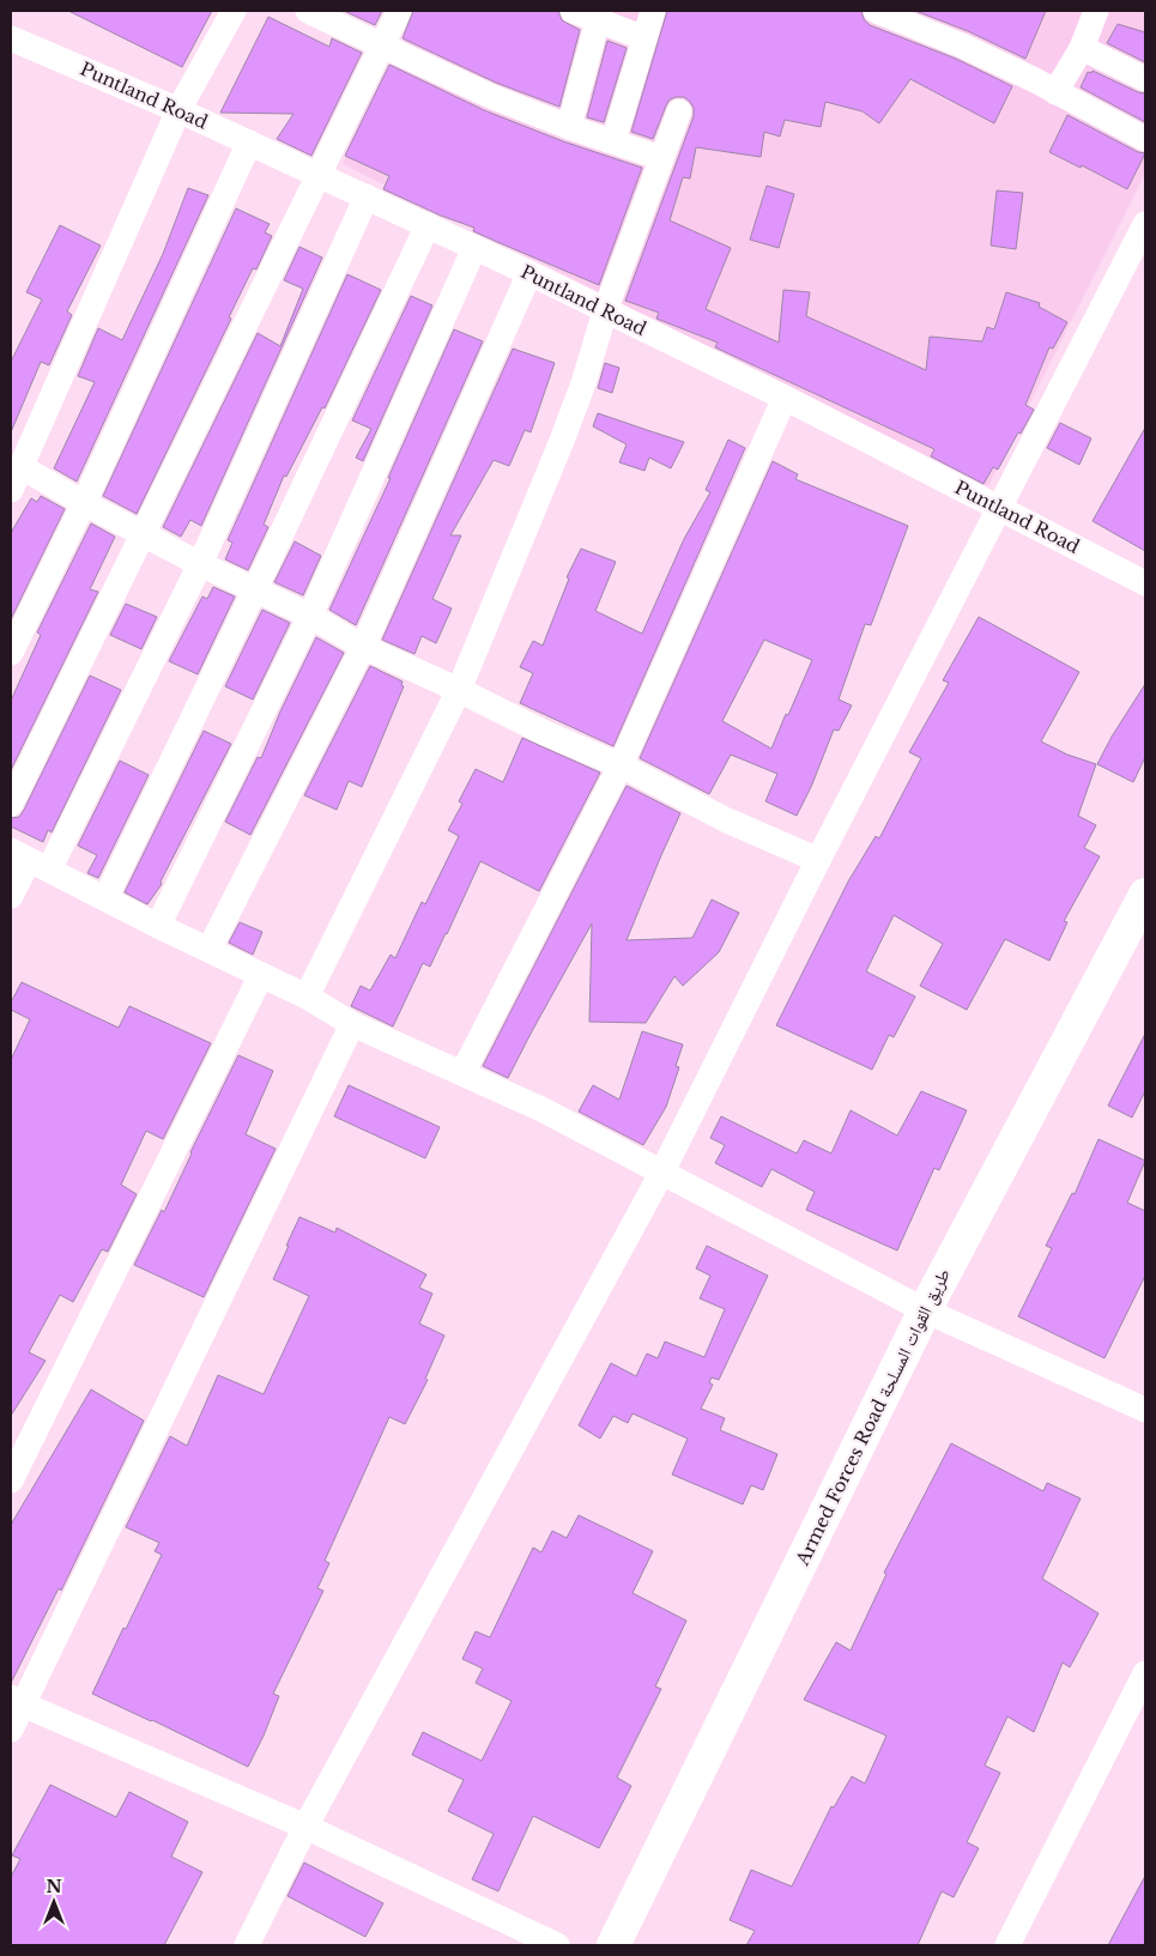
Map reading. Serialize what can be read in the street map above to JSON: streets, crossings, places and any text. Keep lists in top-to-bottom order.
{
  "streets": {
    "street": ["Puntland Road", "Armed Forces Road طريق القوات المسلحة"]
  },
  "north": "top"
}
